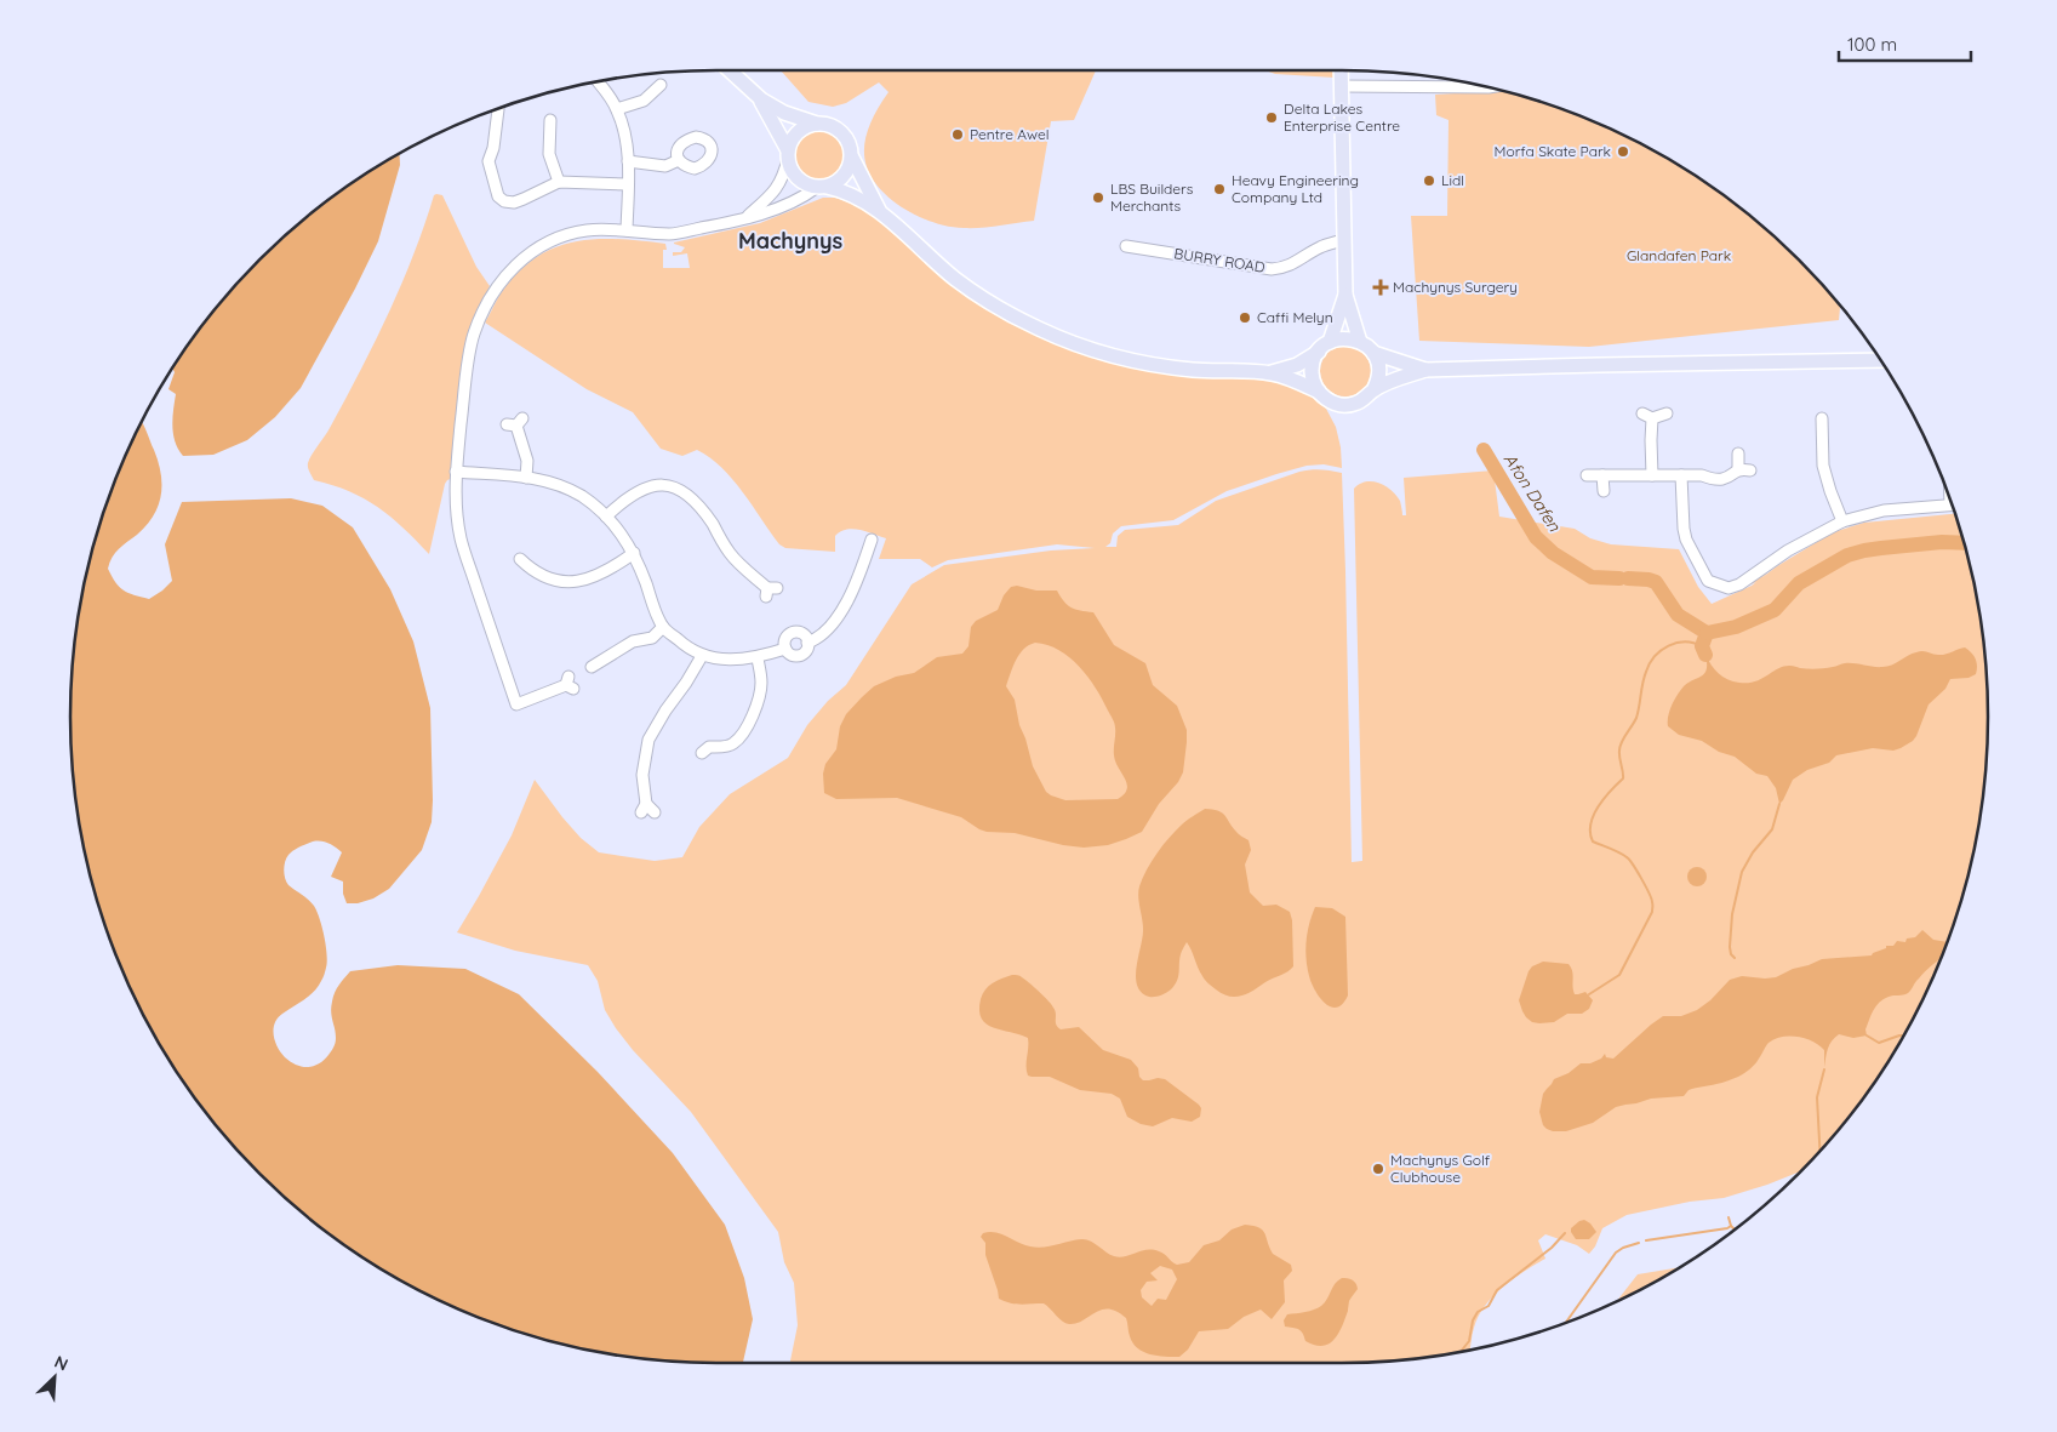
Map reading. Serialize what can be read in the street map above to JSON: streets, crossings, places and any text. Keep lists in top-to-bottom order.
{
  "streets": {
    "street": ["BURRY ROAD"]
  },
  "districts": ["Machynys"],
  "water": ["Afon Dafen"],
  "parks": ["Glandafen Park"],
  "places": {
    "other": [
      "Delta Lakes Enterprise Centre",
      "Pentre Awel",
      "Morfa Skate Park",
      "Lidl",
      "Heavy Engineering Company Ltd",
      "LBS Builders Merchants",
      "Caffi Melyn",
      "Machynys Golf Clubhouse"
    ],
    "health": ["Machynys Surgery"]
  },
  "scale_bar": "100 m",
  "north": "top right"
}
